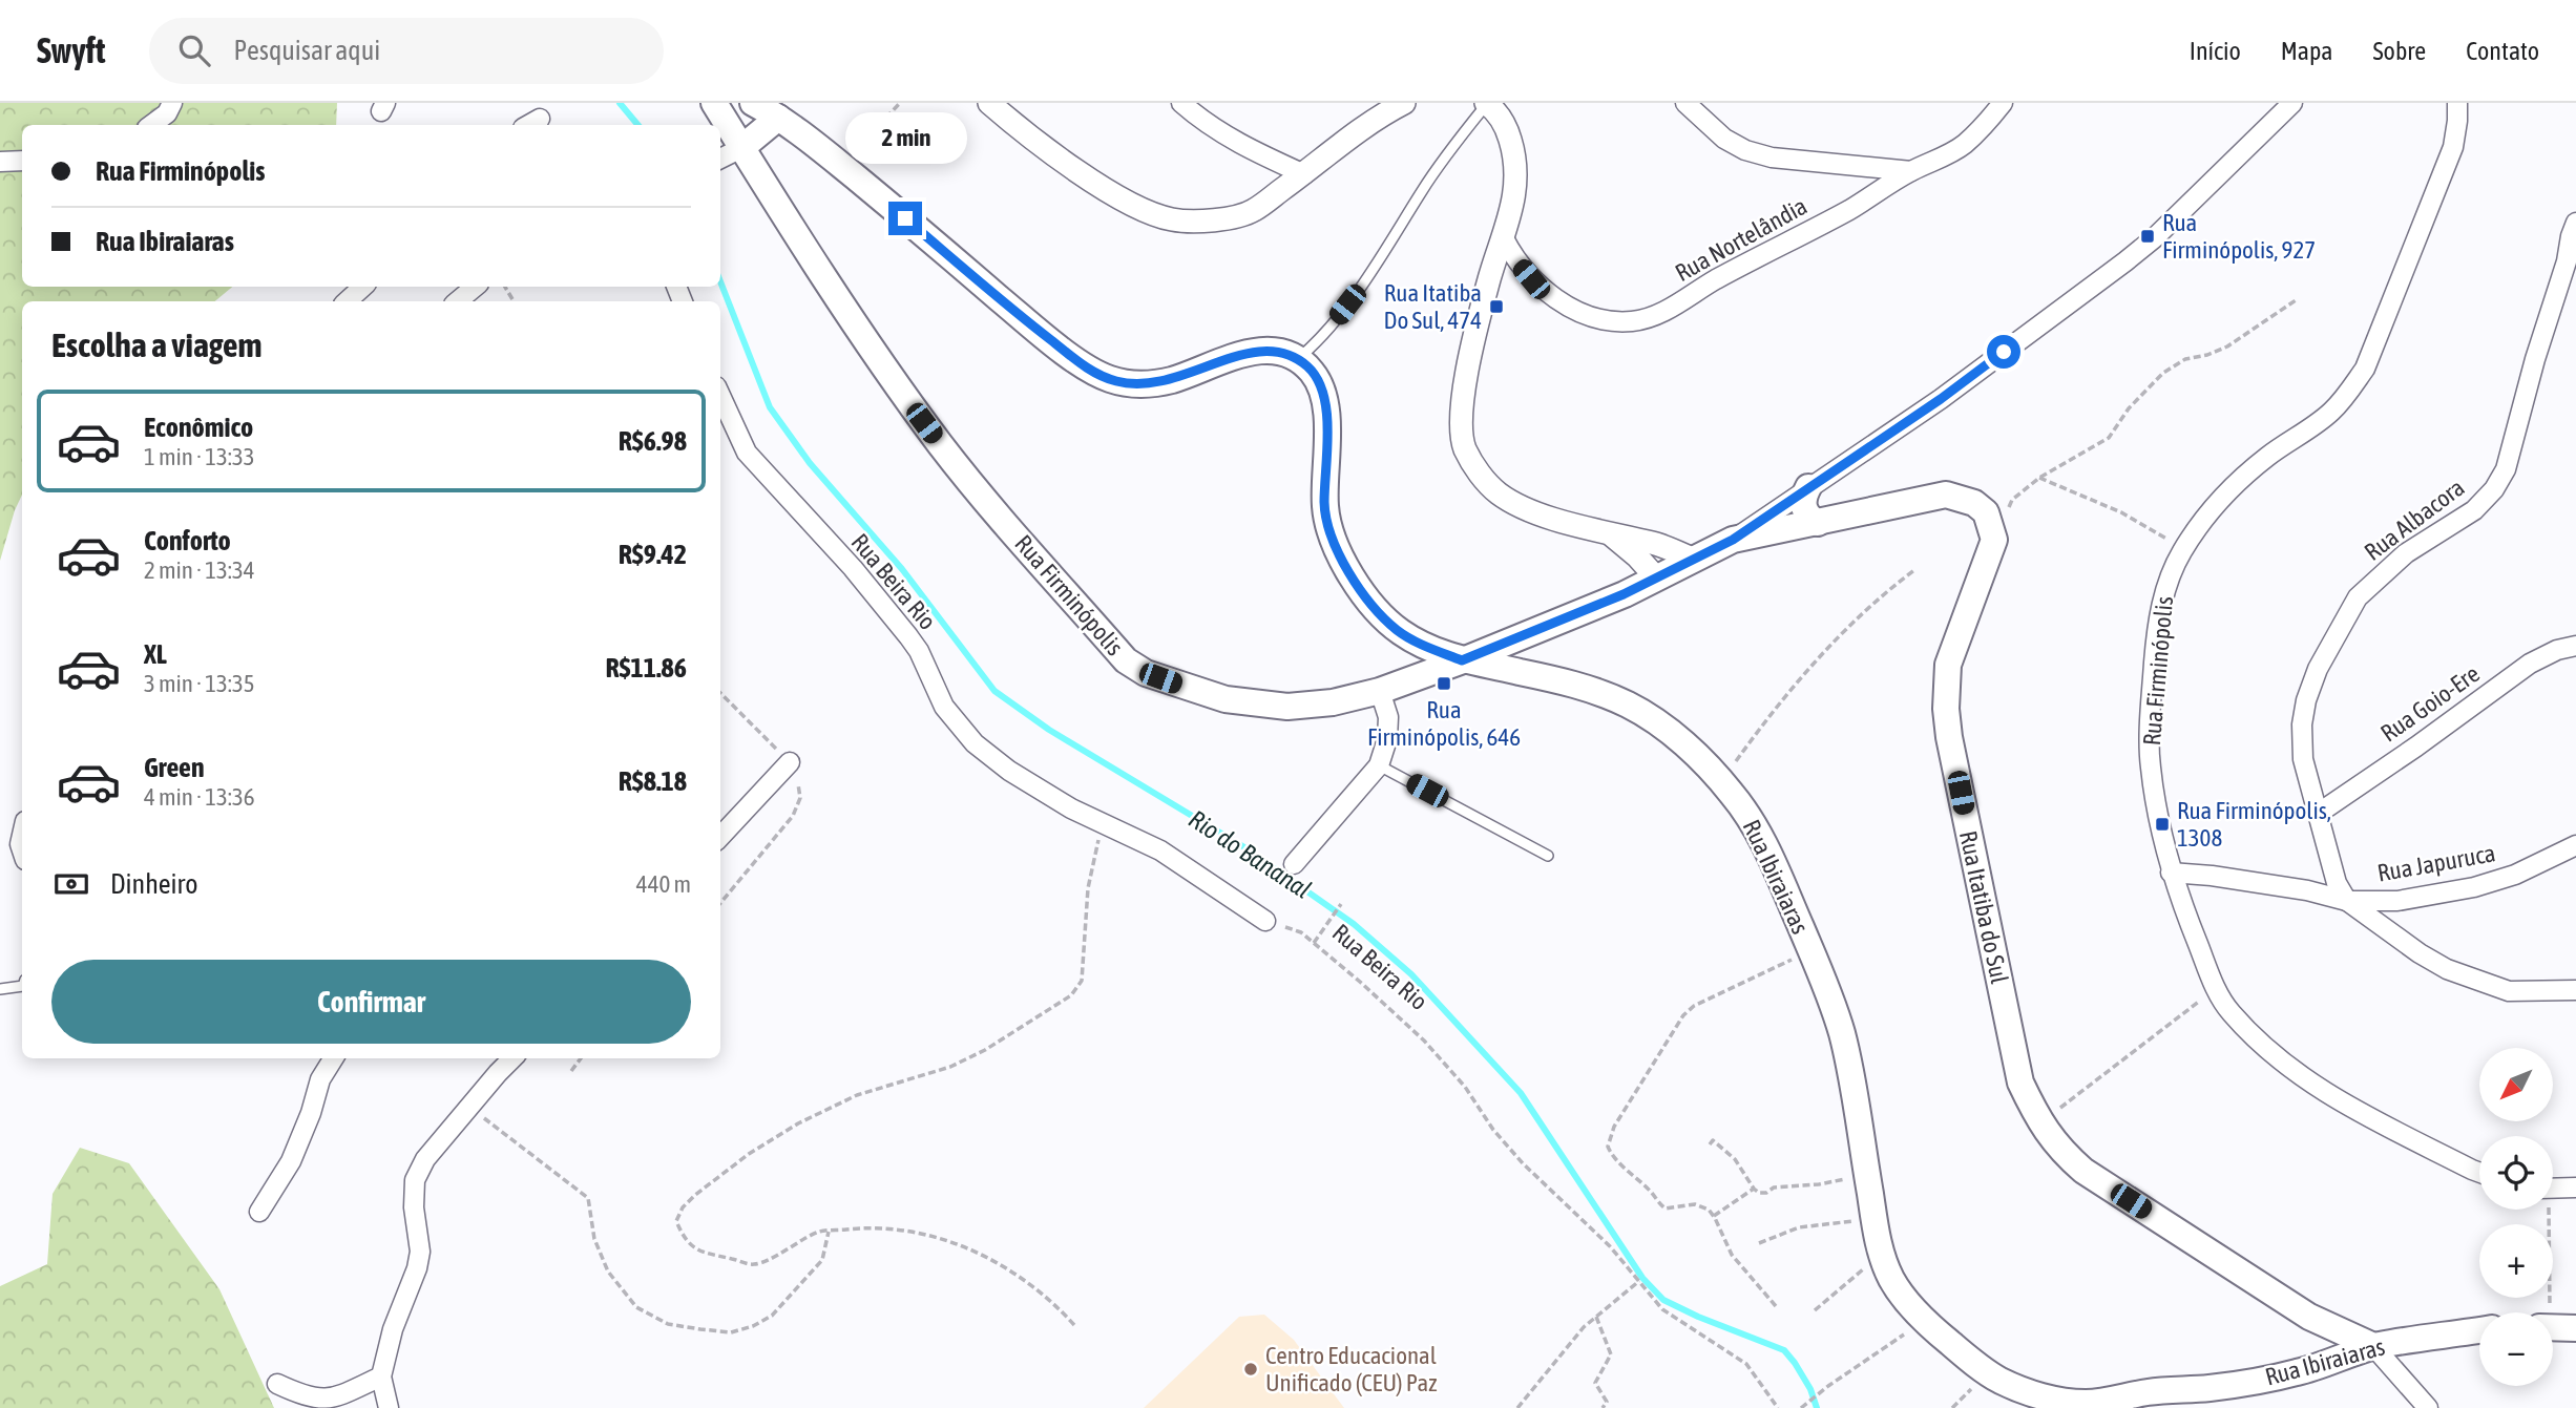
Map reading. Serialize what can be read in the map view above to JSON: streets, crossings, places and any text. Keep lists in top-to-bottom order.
{
  "streets": {
    "main road": ["Rua Firminópolis", "Rua Ibiraiaras", "Rua Itatiba do Sul"],
    "street": [
      "Rua Nortelândia",
      "Rua Albacora",
      "Rua Beira Rio",
      "Rua Goio-Ere",
      "Rua Japuruca"
    ]
  },
  "crossings": [
    ["Rua Albacora", "Rua Goio-Ere"],
    ["Rua Albacora", "Rua Japuruca"],
    ["Rua Firminópolis", "Rua Japuruca"],
    ["Rua Firminópolis", "Rua Ibiraiaras"],
    ["Rua Ibiraiaras", "Rua Itatiba do Sul"]
  ],
  "water": ["Rio do Bananal"],
  "places": {
    "transit": [
      "Rua Firminópolis, 927",
      "Rua Itatiba Do Sul, 474",
      "Rua Firminópolis, 646",
      "Rua Firminópolis, 1308"
    ],
    "other": ["Centro Educacional Unificado (CEU) Paz"]
  },
  "north": "bottom left",
  "page": {
    "header": "Swyft",
    "search": "Pesquisar aqui",
    "nav": [
      "Início",
      "Mapa",
      "Sobre",
      "Contato"
    ],
    "bubble": "2 min",
    "banner": ["Rua Firminópolis", "Rua Ibiraiaras"],
    "heading": "Escolha a viagem",
    "list": [
      {
        "name": "Econômico",
        "note": "1 min · 13:33",
        "value": "R$6.98"
      },
      {
        "name": "Conforto",
        "note": "2 min · 13:34",
        "value": "R$9.42"
      },
      {
        "name": "XL",
        "note": "3 min · 13:35",
        "value": "R$11.86"
      },
      {
        "name": "Green",
        "note": "4 min · 13:36",
        "value": "R$8.18"
      }
    ],
    "pay": ["Dinheiro", "440 m"],
    "buttons": "Confirmar",
    "map_buttons": ["+", "−"]
  }
}
